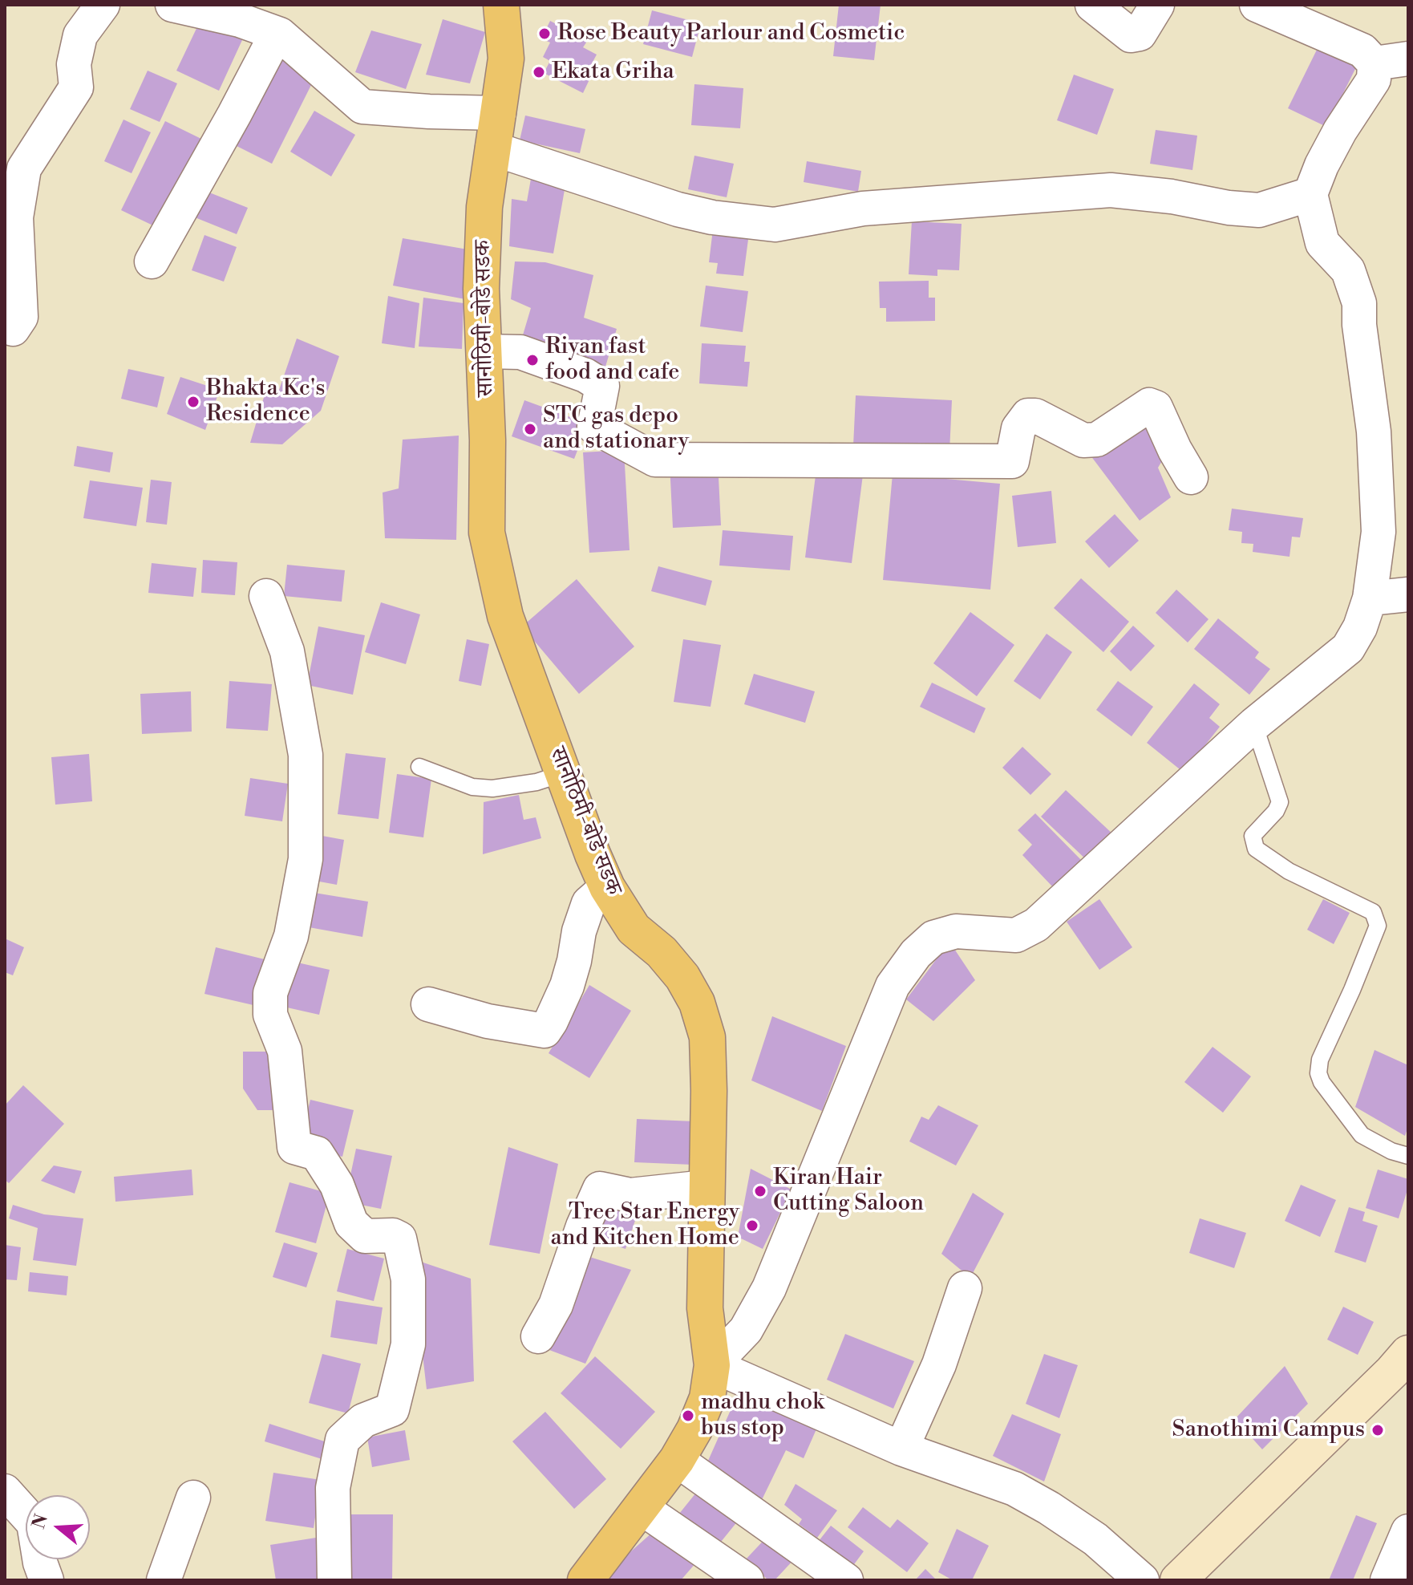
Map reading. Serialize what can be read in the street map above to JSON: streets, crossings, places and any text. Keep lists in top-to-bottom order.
{
  "streets": {
    "main road": ["सानोठिमी-बोडे सडक"]
  },
  "places": [
    "Rose Beauty Parlour and Cosmetic",
    "Ekata Griha",
    "Riyan fast food and cafe",
    "Bhakta Kc's Residence",
    "STC gas depo and stationary",
    "Kiran Hair Cutting Saloon",
    "Tree Star Energy and Kitchen Home",
    "madhu chok bus stop",
    "Sanothimi Campus"
  ],
  "north": "left"
}
